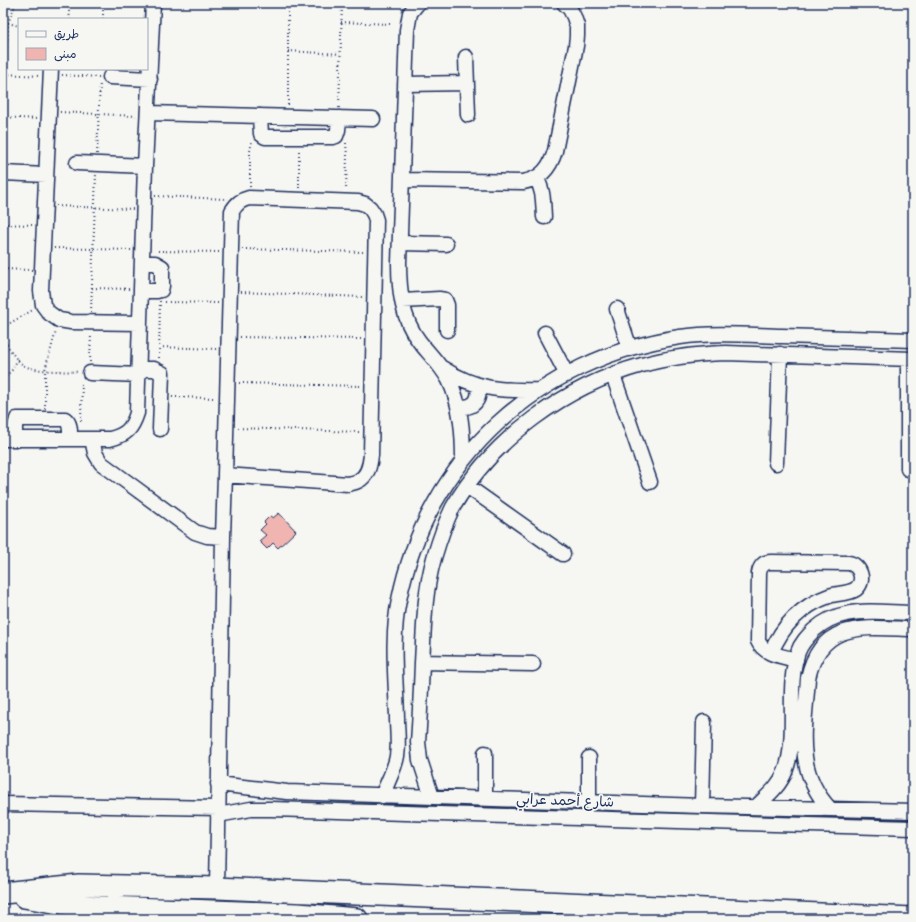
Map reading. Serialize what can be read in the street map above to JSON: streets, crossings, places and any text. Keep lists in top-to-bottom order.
{
  "streets": {
    "street": ["شارع أحمد عرابي"]
  },
  "legend": ["طريق", "مبنى"]
}
